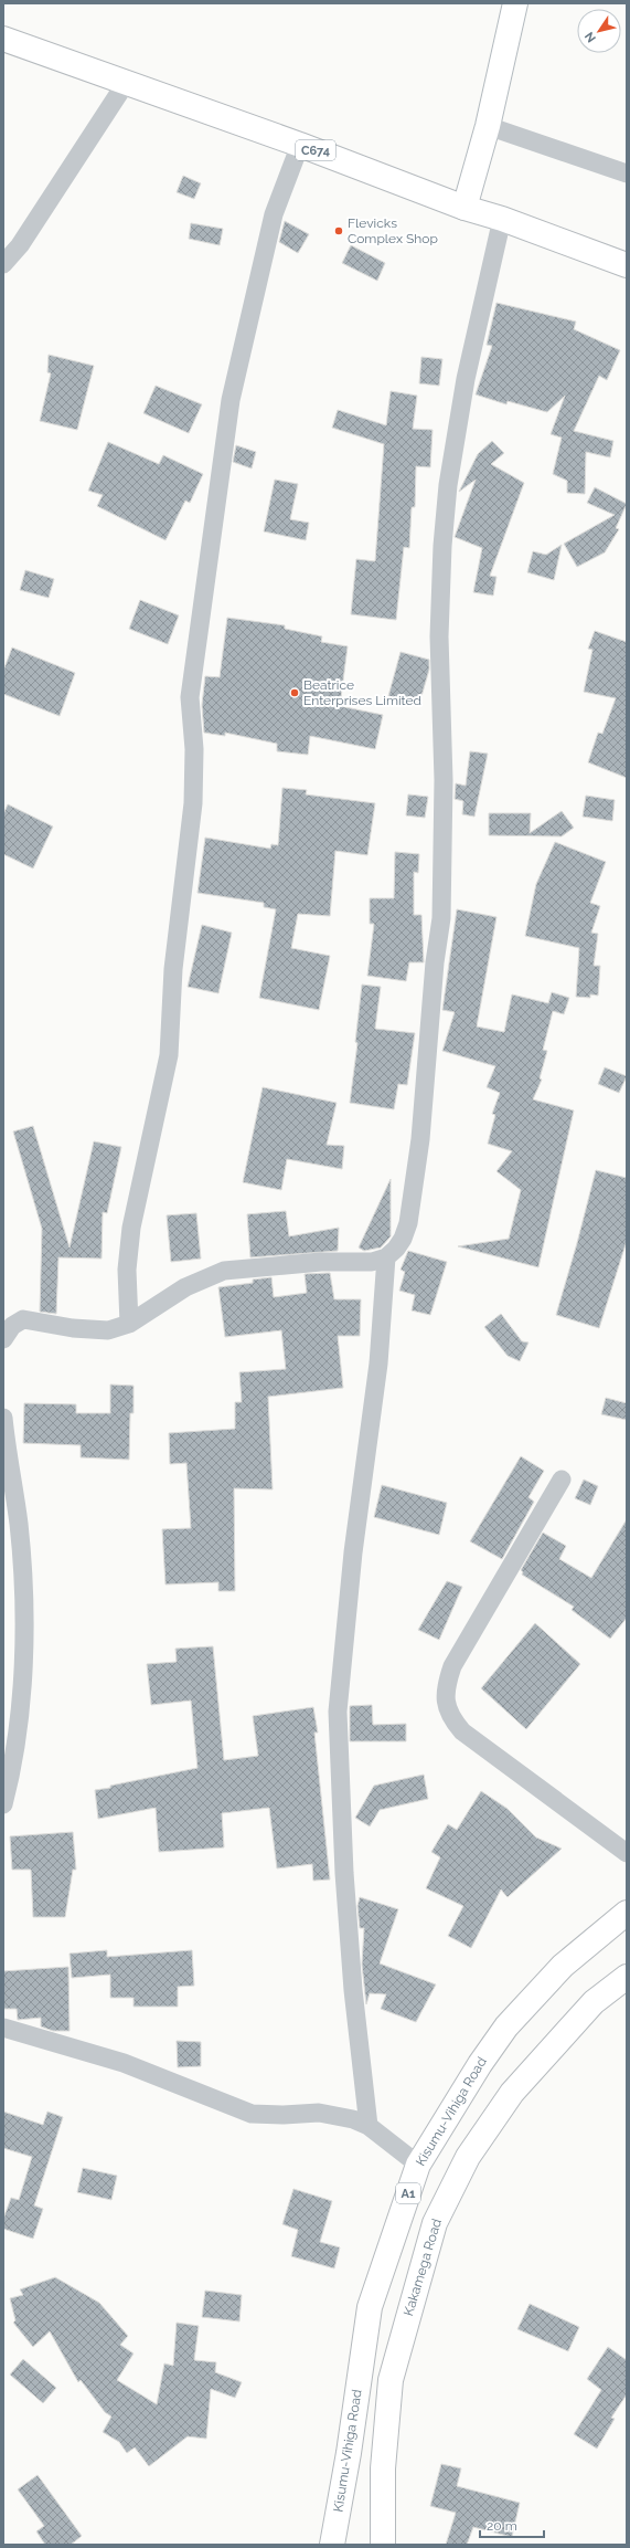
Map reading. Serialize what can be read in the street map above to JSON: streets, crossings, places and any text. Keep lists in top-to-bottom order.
{
  "streets": {
    "main road": [
      "C674",
      "Kisumu-Vihiga Road",
      "A1",
      "Kakamega Road"
    ]
  },
  "places": ["Flevicks Complex Shop", "Beatrice Enterprises Limited"],
  "scale_bar": "20 m",
  "north": "bottom left"
}
